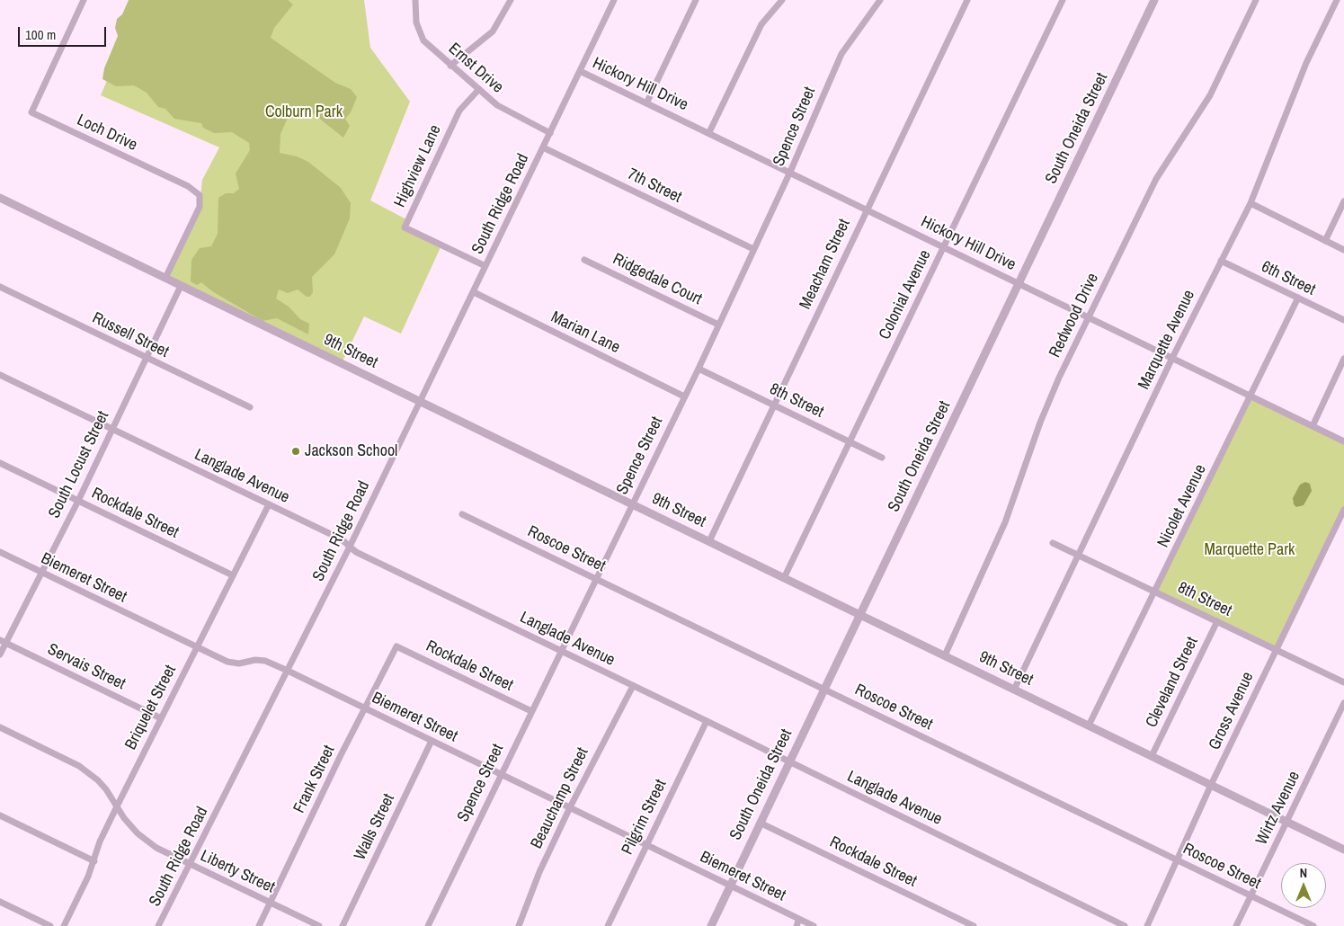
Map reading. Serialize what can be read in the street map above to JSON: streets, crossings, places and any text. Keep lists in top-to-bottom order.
{
  "streets": {
    "street": [
      "Ernst Drive",
      "Hickory Hill Drive",
      "Spence Street",
      "South Oneida Street",
      "Loch Drive",
      "Highview Lane",
      "7th Street",
      "South Ridge Road",
      "Meacham Street",
      "6th Street",
      "Ridgedale Court",
      "Colonial Avenue",
      "Redwood Drive",
      "Marian Lane",
      "Russell Street",
      "Marquette Avenue",
      "9th Street",
      "8th Street",
      "South Locust Street",
      "Langlade Avenue",
      "Nicolet Avenue",
      "Rockdale Street",
      "Roscoe Street",
      "Biemeret Street",
      "Servais Street",
      "Cleveland Street",
      "Briquelet Street",
      "Gross Avenue",
      "Frank Street",
      "Beauchamp Street",
      "Wirtz Avenue",
      "Pilgrim Street",
      "Walls Street",
      "Liberty Street"
    ]
  },
  "crossings": [
    ["Ernst Drive", "Highview Lane"],
    ["Ernst Drive", "South Ridge Road"],
    ["Hickory Hill Drive", "Spence Street"],
    ["Hickory Hill Drive", "South Oneida Street"],
    ["Hickory Hill Drive", "South Ridge Road"],
    ["Hickory Hill Drive", "Meacham Street"],
    ["Hickory Hill Drive", "Colonial Avenue"],
    ["Hickory Hill Drive", "Redwood Drive"],
    ["Hickory Hill Drive", "Marquette Avenue"],
    ["Hickory Hill Drive", "Nicolet Avenue"],
    ["Spence Street", "7th Street"],
    ["Spence Street", "Ridgedale Court"],
    ["Spence Street", "Marian Lane"],
    ["Spence Street", "9th Street"],
    ["Spence Street", "8th Street"],
    ["Spence Street", "Langlade Avenue"],
    ["Spence Street", "Rockdale Street"],
    ["Spence Street", "Roscoe Street"],
    ["Spence Street", "Biemeret Street"],
    ["South Oneida Street", "9th Street"],
    ["South Oneida Street", "Langlade Avenue"],
    ["South Oneida Street", "Rockdale Street"],
    ["South Oneida Street", "Roscoe Street"],
    ["South Oneida Street", "Biemeret Street"],
    ["Loch Drive", "9th Street"],
    ["Highview Lane", "South Ridge Road"],
    ["7th Street", "South Ridge Road"],
    ["South Ridge Road", "Marian Lane"],
    ["South Ridge Road", "9th Street"],
    ["South Ridge Road", "Langlade Avenue"],
    ["South Ridge Road", "Biemeret Street"],
    ["South Ridge Road", "Liberty Street"],
    ["Meacham Street", "9th Street"],
    ["Meacham Street", "8th Street"],
    ["6th Street", "Marquette Avenue"],
    ["6th Street", "Nicolet Avenue"],
    ["Colonial Avenue", "9th Street"],
    ["Colonial Avenue", "8th Street"],
    ["Redwood Drive", "9th Street"],
    ["Russell Street", "South Locust Street"],
    ["Marquette Avenue", "9th Street"],
    ["Marquette Avenue", "8th Street"],
    ["9th Street", "South Locust Street"],
    ["9th Street", "Nicolet Avenue"],
    ["9th Street", "Cleveland Street"],
    ["9th Street", "Gross Avenue"],
    ["9th Street", "Wirtz Avenue"],
    ["8th Street", "Nicolet Avenue"],
    ["8th Street", "Cleveland Street"],
    ["8th Street", "Gross Avenue"],
    ["South Locust Street", "Langlade Avenue"],
    ["South Locust Street", "Rockdale Street"],
    ["South Locust Street", "Biemeret Street"],
    ["South Locust Street", "Servais Street"],
    ["Langlade Avenue", "Briquelet Street"],
    ["Langlade Avenue", "Beauchamp Street"],
    ["Langlade Avenue", "Pilgrim Street"],
    ["Rockdale Street", "Briquelet Street"],
    ["Rockdale Street", "Frank Street"],
    ["Roscoe Street", "Gross Avenue"],
    ["Roscoe Street", "Wirtz Avenue"],
    ["Biemeret Street", "Briquelet Street"],
    ["Biemeret Street", "Frank Street"],
    ["Biemeret Street", "Beauchamp Street"],
    ["Biemeret Street", "Pilgrim Street"],
    ["Biemeret Street", "Walls Street"],
    ["Servais Street", "Briquelet Street"],
    ["Briquelet Street", "Liberty Street"],
    ["Frank Street", "Liberty Street"]
  ],
  "parks": ["Colburn Park", "Marquette Park"],
  "places": ["Jackson School"],
  "scale_bar": "100 m",
  "north": "top"
}
